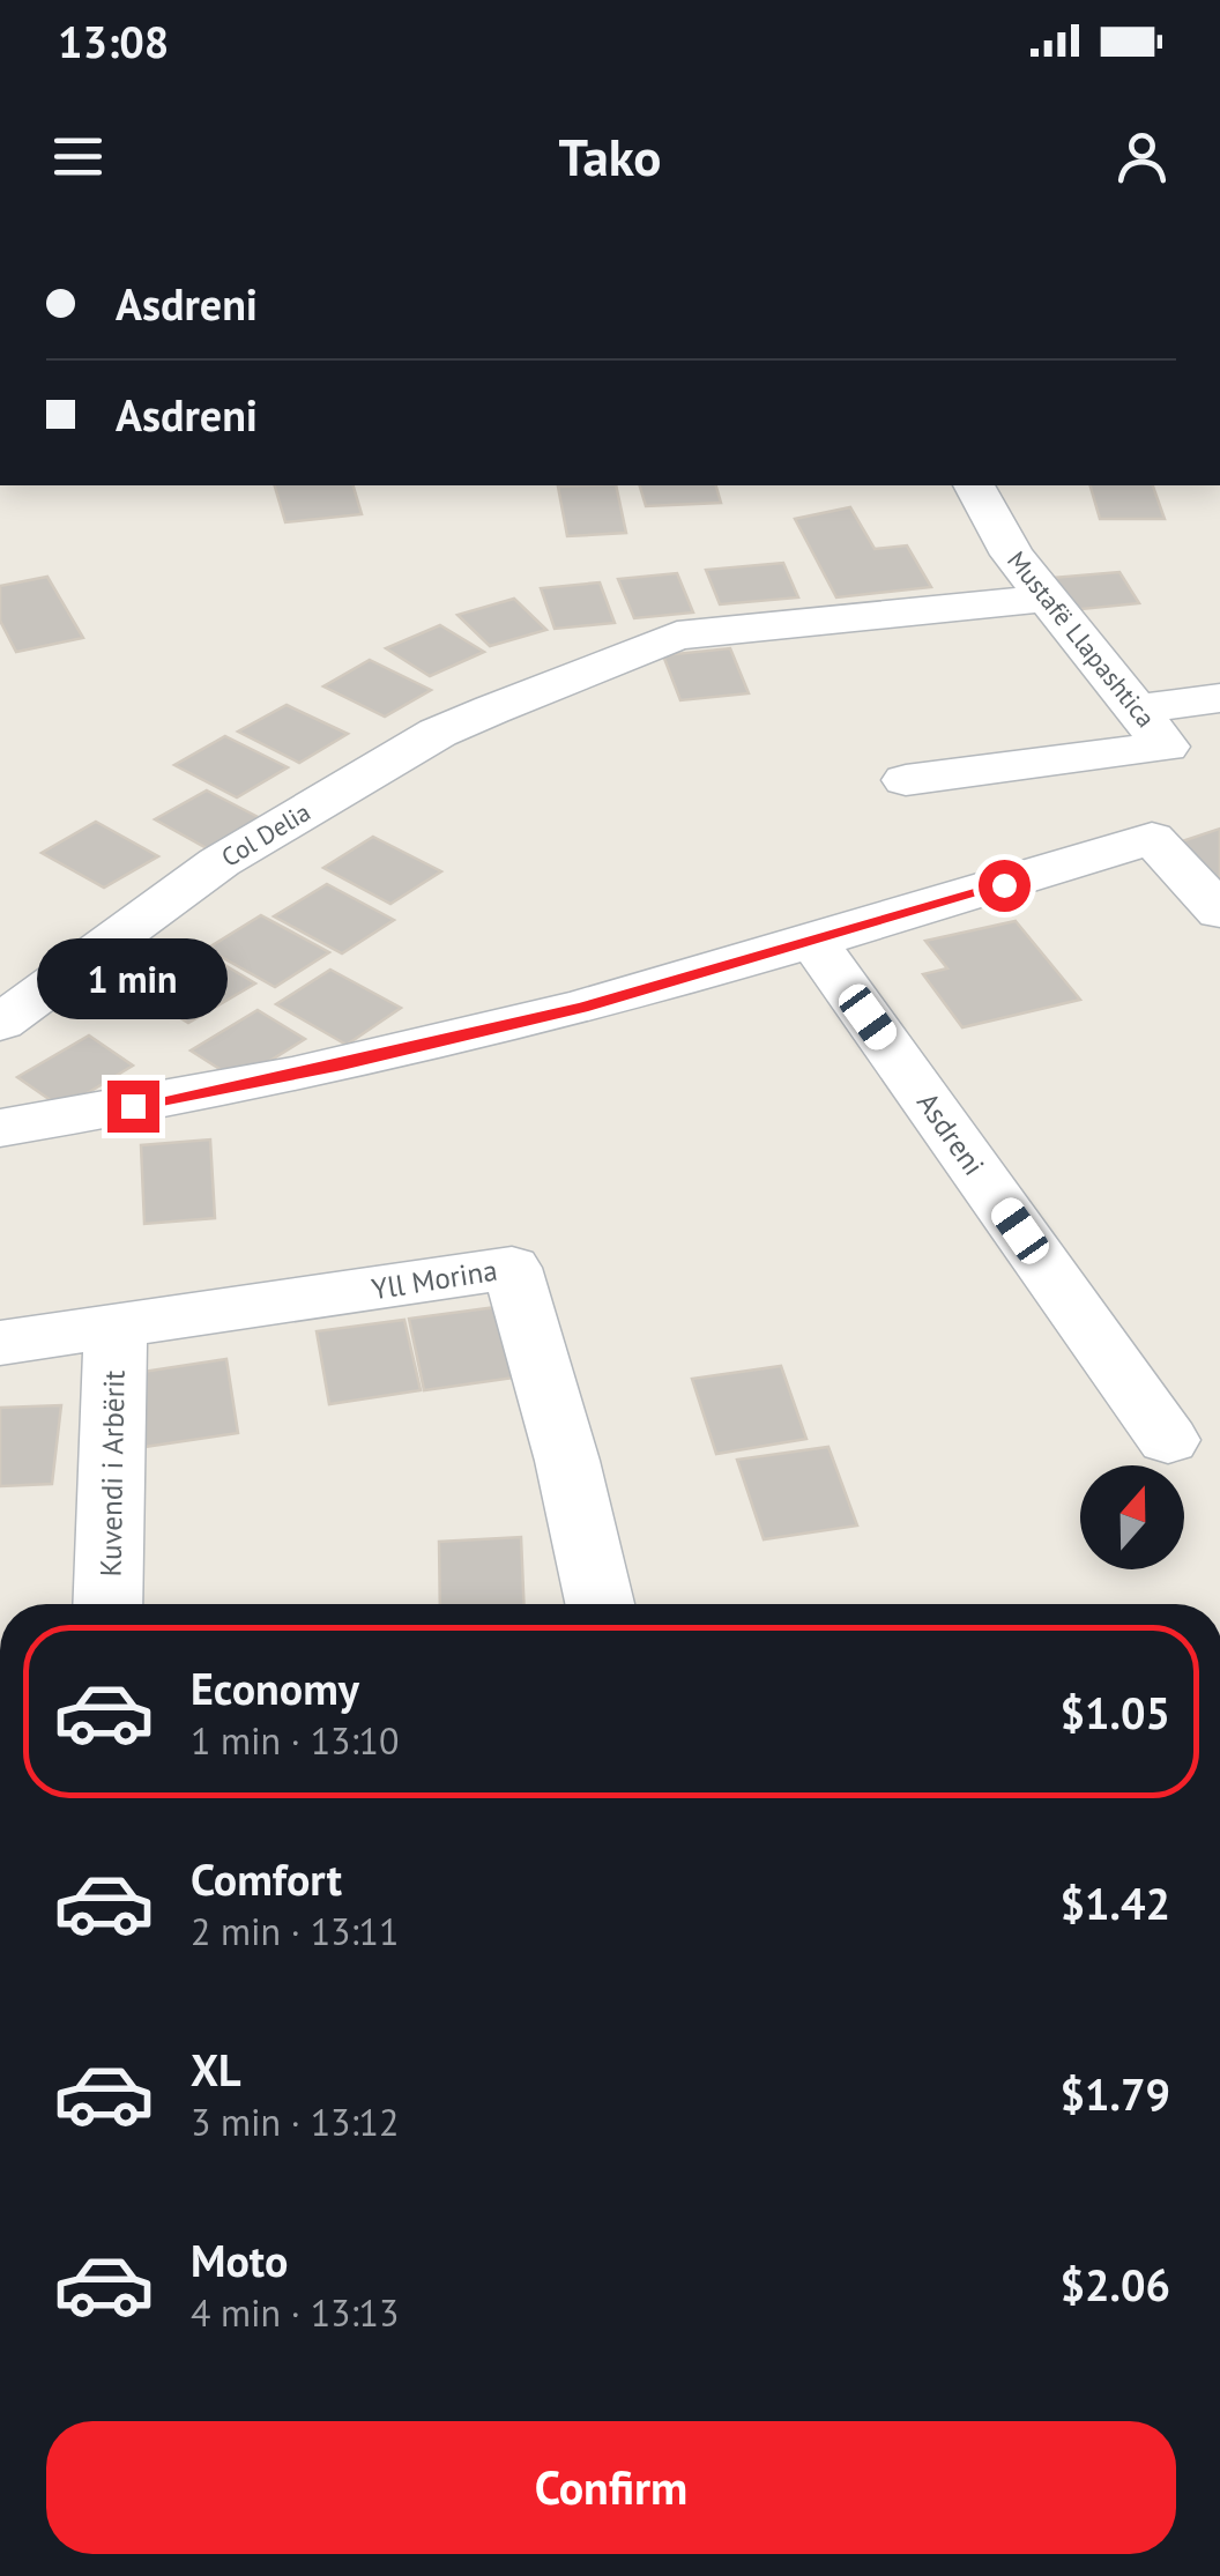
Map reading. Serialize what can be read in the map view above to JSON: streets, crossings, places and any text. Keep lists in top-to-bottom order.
{
  "streets": {
    "street": [
      "Mustafë Llapashtica",
      "Col Delia",
      "Asdreni",
      "Yll Morina",
      "Kuvendi i Arbërit"
    ]
  },
  "crossings": [
    ["Mustafë Llapashtica", "Col Delia"],
    ["Yll Morina", "Kuvendi i Arbërit"]
  ],
  "north": "top",
  "page": {
    "status": "13:08",
    "header": "Tako",
    "banner": ["Asdreni", "Asdreni"],
    "bubble": "1 min",
    "list": [
      {
        "name": "Economy",
        "note": "1 min · 13:10",
        "value": "$1.05"
      },
      {
        "name": "Comfort",
        "note": "2 min · 13:11",
        "value": "$1.42"
      },
      {
        "name": "XL",
        "note": "3 min · 13:12",
        "value": "$1.79"
      },
      {
        "name": "Moto",
        "note": "4 min · 13:13",
        "value": "$2.06"
      }
    ],
    "buttons": "Confirm"
  }
}
